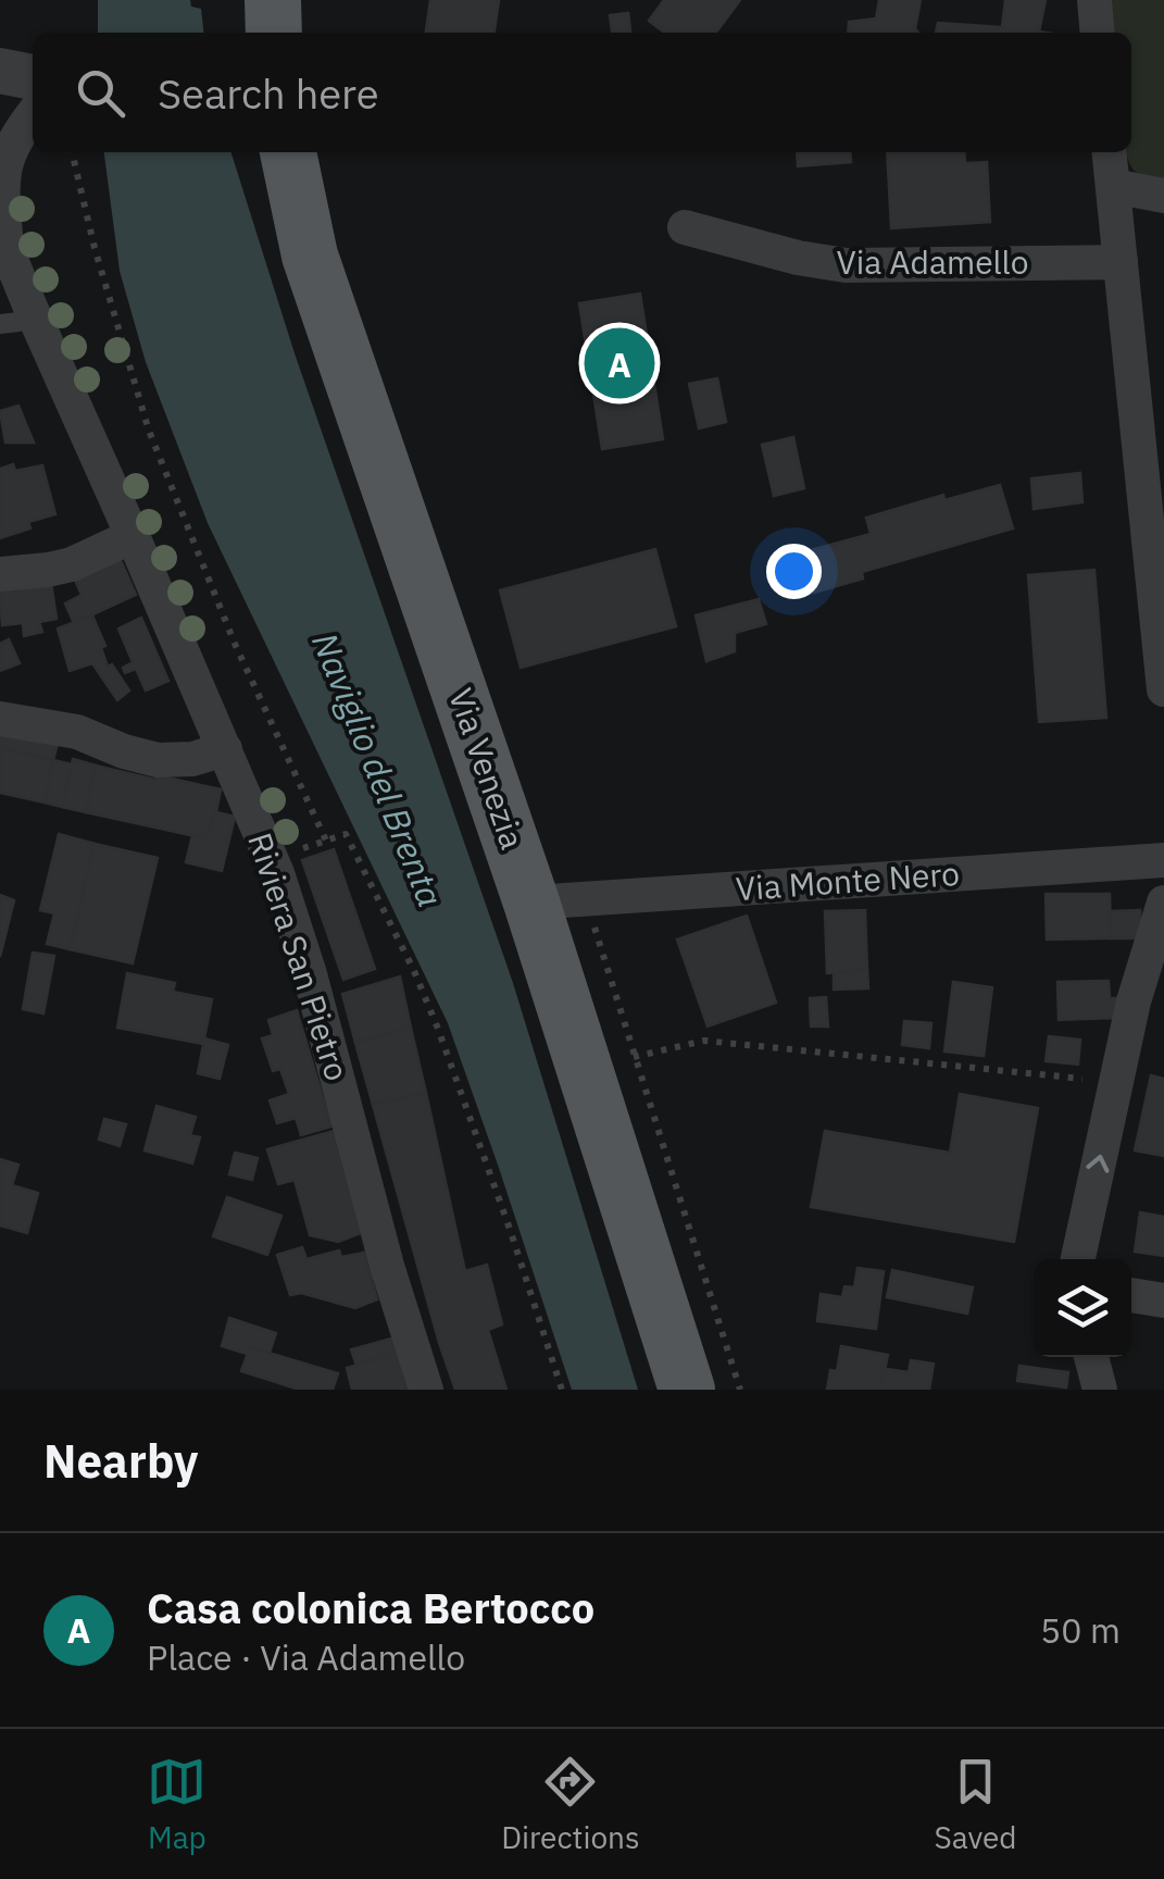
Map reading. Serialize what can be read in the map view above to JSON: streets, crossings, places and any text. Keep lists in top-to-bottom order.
{
  "streets": {
    "main road": ["Via Venezia"],
    "street": ["Via Adamello", "Via Monte Nero", "Riviera San Pietro"]
  },
  "crossings": [
    ["Via Venezia", "Via Monte Nero"]
  ],
  "water": ["Naviglio del Brenta"],
  "page": {
    "search": "Search here",
    "pins": "A",
    "heading": "Nearby",
    "list": [
      {
        "mark": "A",
        "name": "Casa colonica Bertocco",
        "note": "Place · Via Adamello",
        "value": "50 m"
      }
    ],
    "nav": ["Map", "Directions", "Saved"]
  }
}
